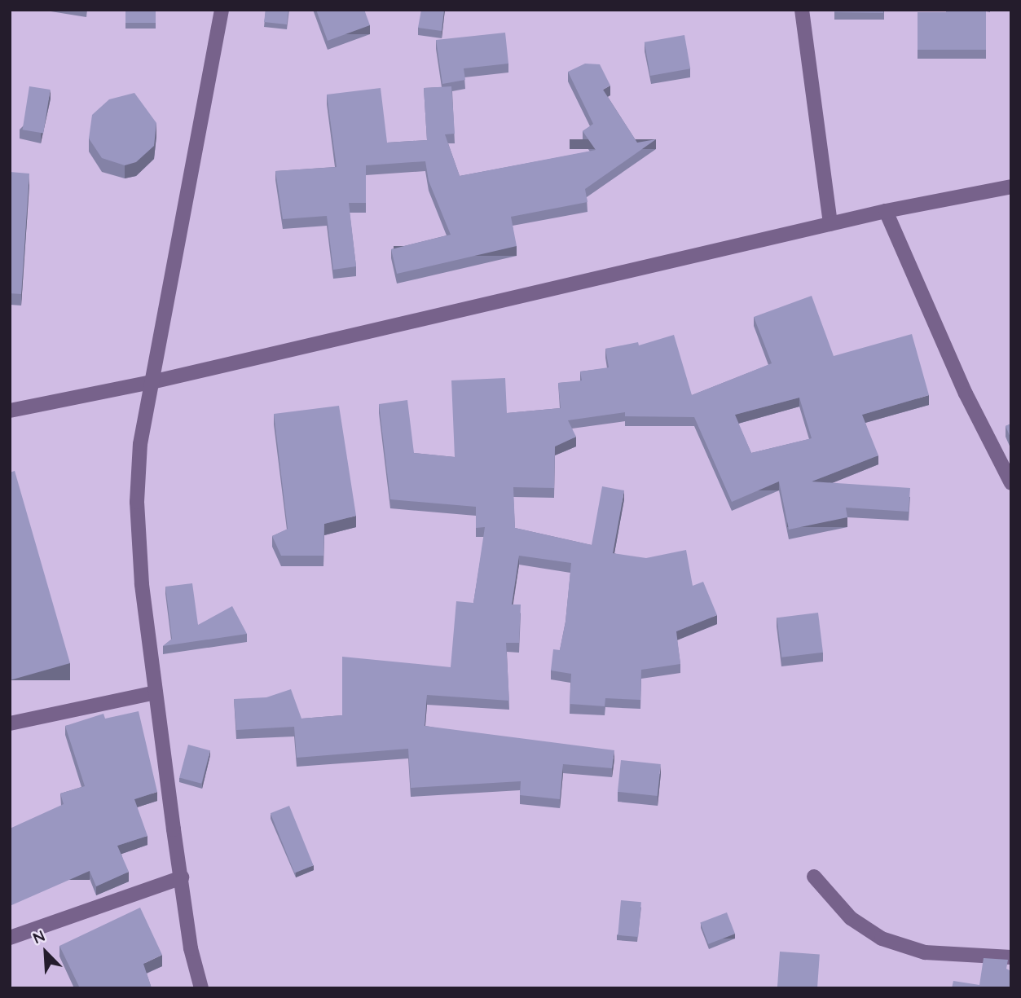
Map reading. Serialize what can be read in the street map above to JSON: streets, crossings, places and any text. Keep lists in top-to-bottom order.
{
  "north": "top left"
}
